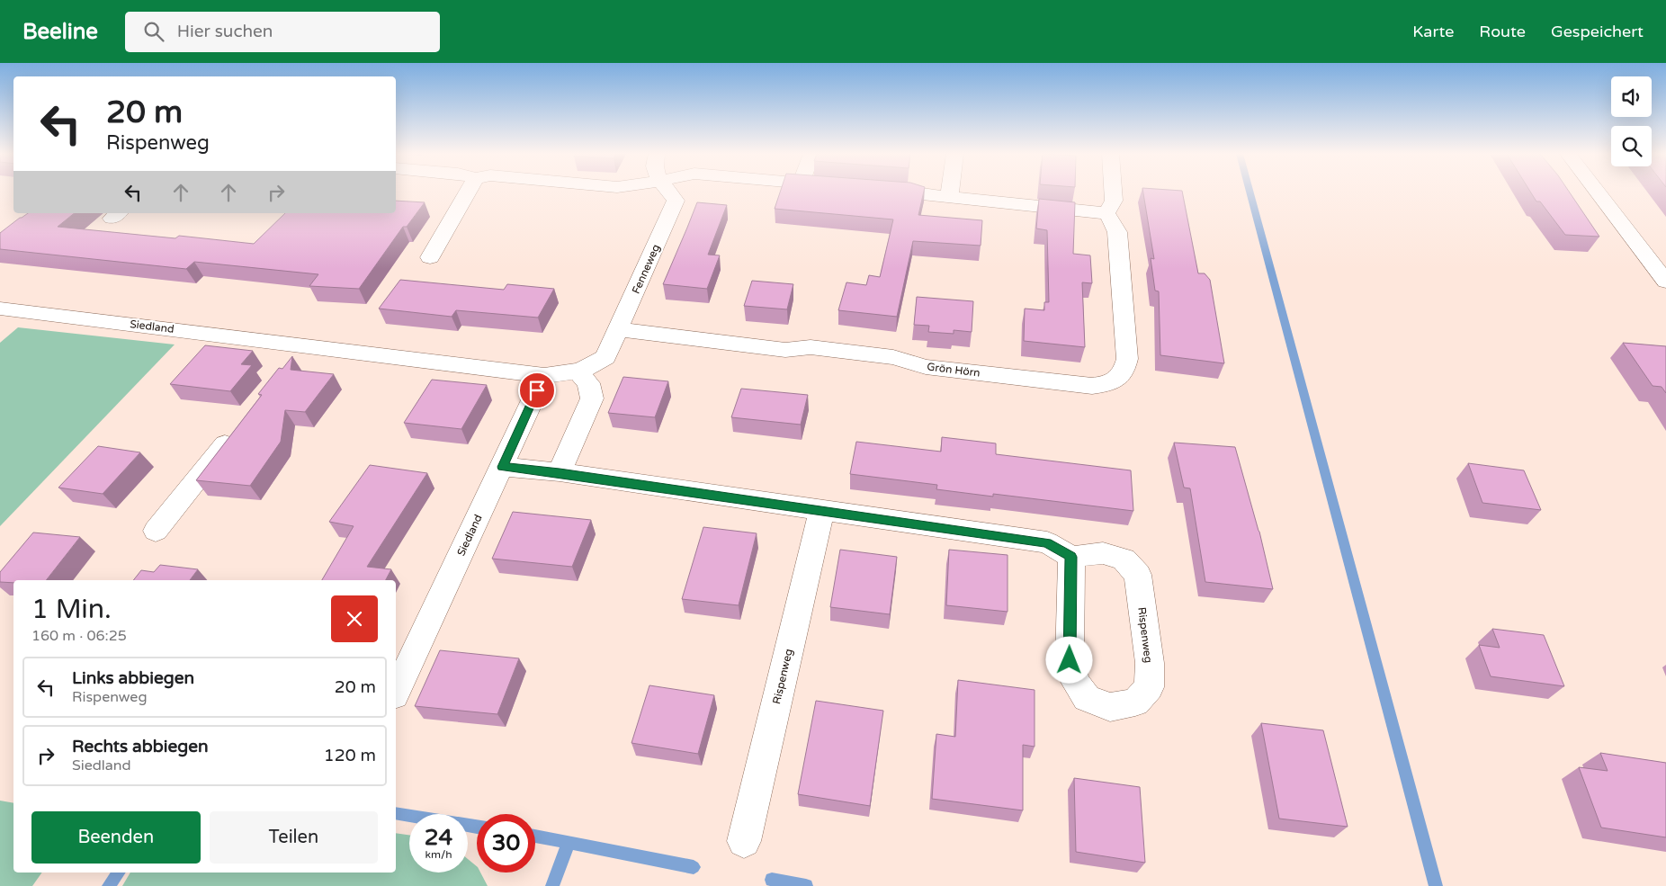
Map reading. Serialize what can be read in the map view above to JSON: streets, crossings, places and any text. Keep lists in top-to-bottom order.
{
  "streets": {
    "street": [
      "Fenneweg",
      "Siedland",
      "Grön Hörn",
      "Rispenweg"
    ]
  },
  "crossings": [
    ["Fenneweg", "Siedland"],
    ["Fenneweg", "Grön Hörn"]
  ],
  "page": {
    "header": "Beeline",
    "search": "Hier suchen",
    "nav": ["Karte", "Route", "Gespeichert"],
    "turn": ["20 m", "Rispenweg"],
    "heading": ["1 Min.", "160 m · 06:25"],
    "list": [
      {
        "name": "Links abbiegen",
        "note": "Rispenweg",
        "value": "20 m"
      },
      {
        "name": "Rechts abbiegen",
        "note": "Siedland",
        "value": "120 m"
      }
    ],
    "buttons": ["Beenden", "Teilen"],
    "speed": "24 km/h",
    "limit": "30"
  }
}
